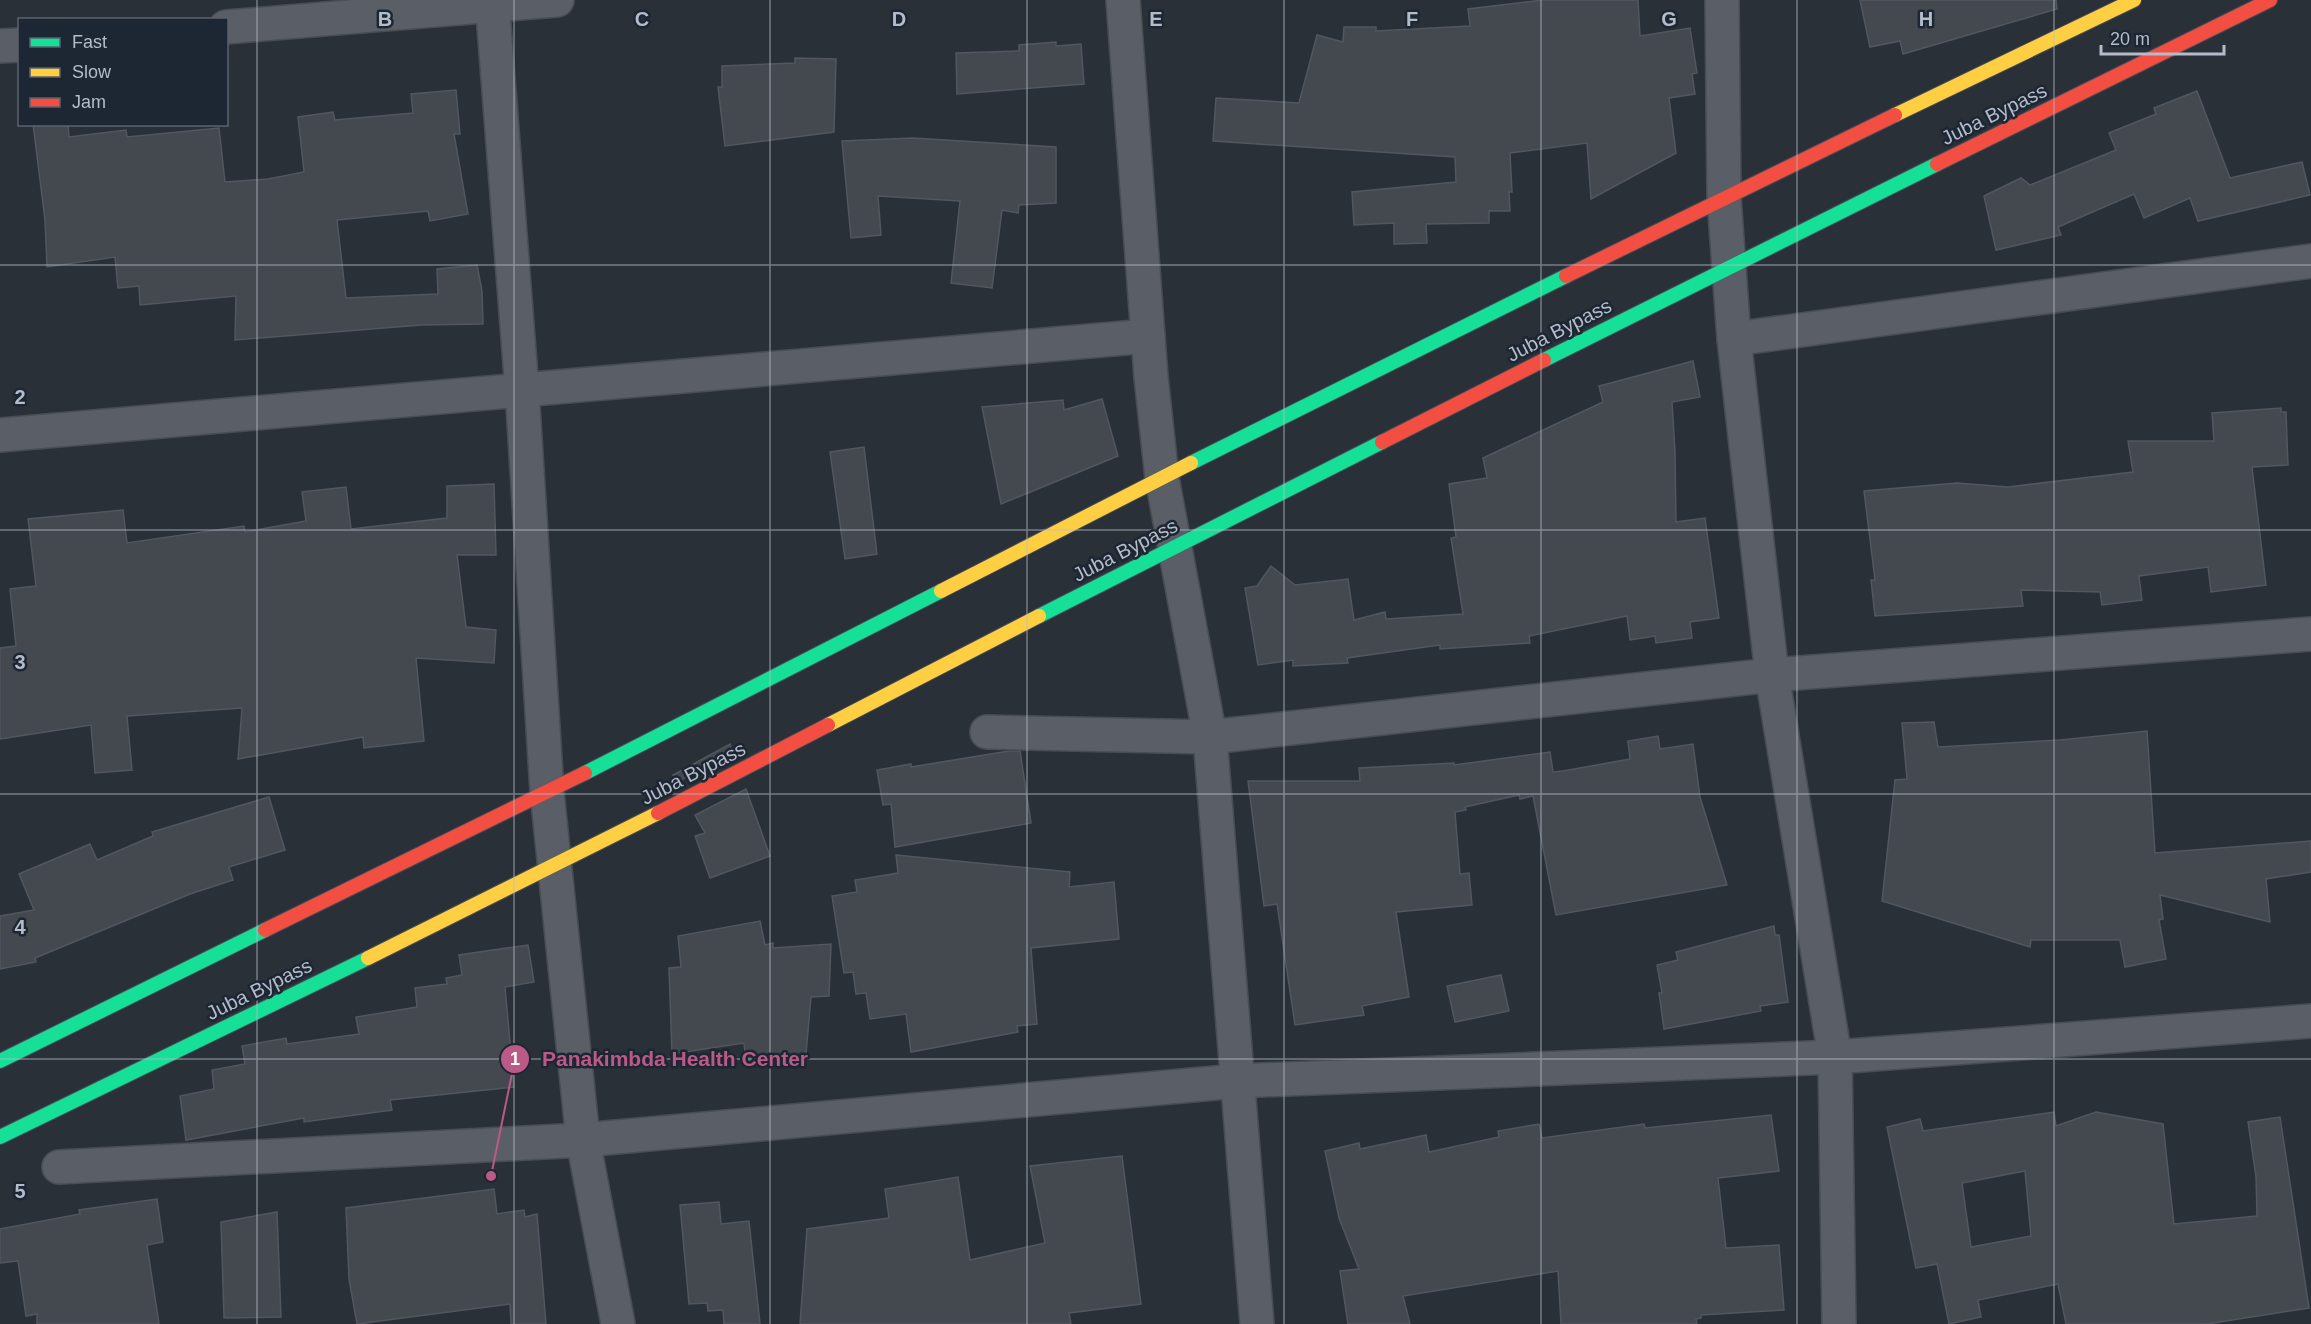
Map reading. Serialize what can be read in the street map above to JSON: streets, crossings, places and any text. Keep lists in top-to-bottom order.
{
  "streets": {
    "main road": ["Juba Bypass"]
  },
  "places": ["Panakimbda Health Center"],
  "legend": ["Fast", "Slow", "Jam"],
  "scale_bar": "20 m",
  "grid": {
    "columns": [
      "B",
      "C",
      "D",
      "E",
      "F",
      "G",
      "H"
    ],
    "rows": [
      "2",
      "3",
      "4",
      "5"
    ]
  }
}
